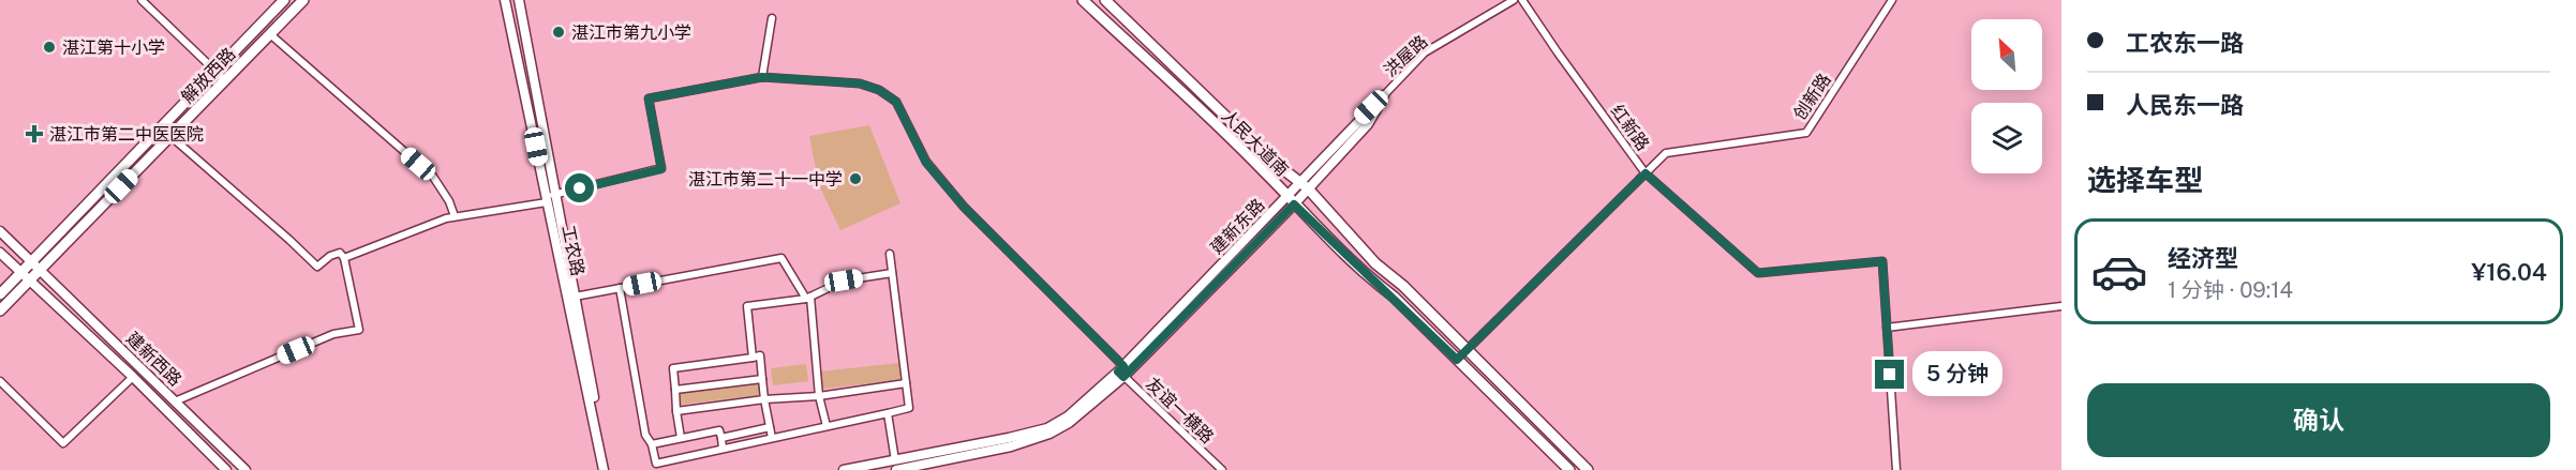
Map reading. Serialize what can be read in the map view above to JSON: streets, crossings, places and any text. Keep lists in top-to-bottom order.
{
  "streets": {
    "main road": ["解放西路", "人民大道南"],
    "street": [
      "洪屋路",
      "创新路",
      "红新路",
      "建新东路",
      "工农路",
      "建新西路",
      "友谊一横路"
    ]
  },
  "crossings": [
    ["洪屋路", "建新东路"],
    ["解放西路", "建新西路"],
    ["创新路", "红新路"],
    ["创新路", "人民大道南"],
    ["人民大道南", "建新东路"],
    ["建新东路", "友谊一横路"],
    ["工农路", "友谊一横路"]
  ],
  "places": {
    "other": ["湛江市第九小学", "湛江第十小学", "湛江市第二十一中学"],
    "health": ["湛江市第二中医医院"]
  },
  "north": "top left",
  "page": {
    "banner": ["工农东一路", "人民东一路"],
    "heading": "选择车型",
    "list": [
      {
        "name": "经济型",
        "note": "1 分钟 · 09:14",
        "value": "¥16.04"
      }
    ],
    "bubble": "5 分钟",
    "buttons": "确认"
  }
}
